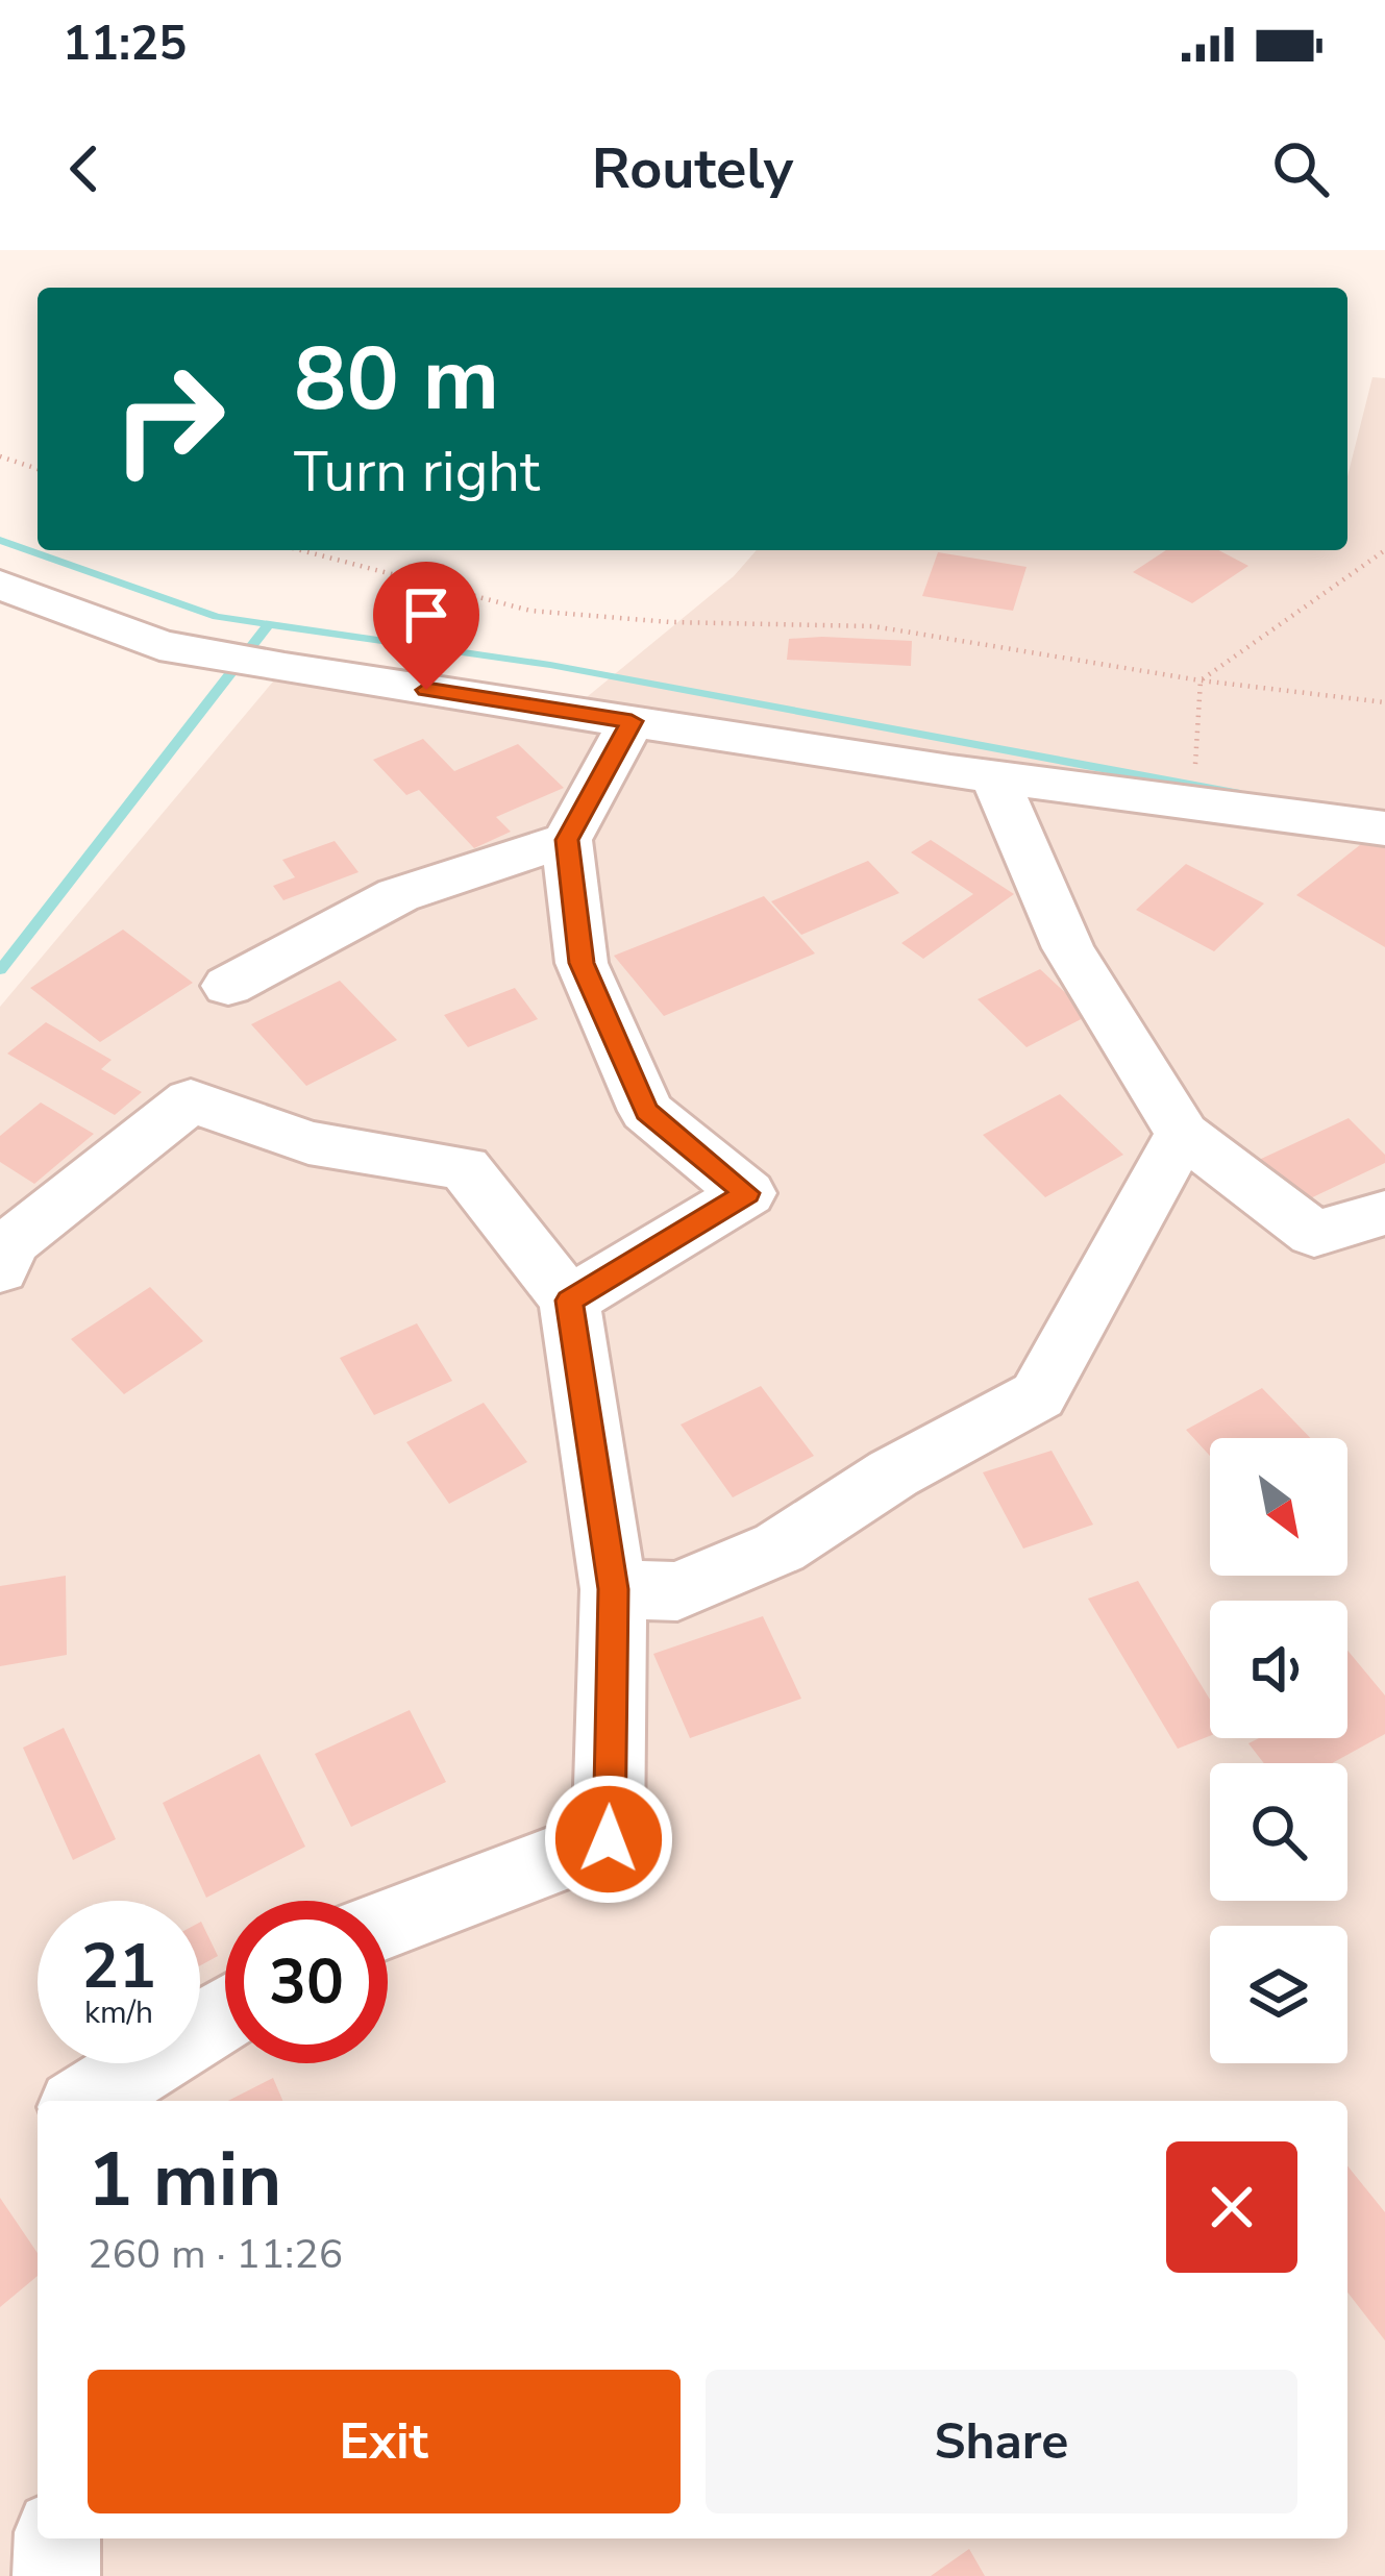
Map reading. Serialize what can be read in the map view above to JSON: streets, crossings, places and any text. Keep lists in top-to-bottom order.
{
  "north": "bottom right",
  "page": {
    "status": "11:25",
    "header": "Routely",
    "turn": ["80 m", "Turn right"],
    "speed": "21 km/h",
    "limit": "30",
    "heading": ["1 min", "260 m · 11:26"],
    "buttons": ["Exit", "Share"]
  }
}
